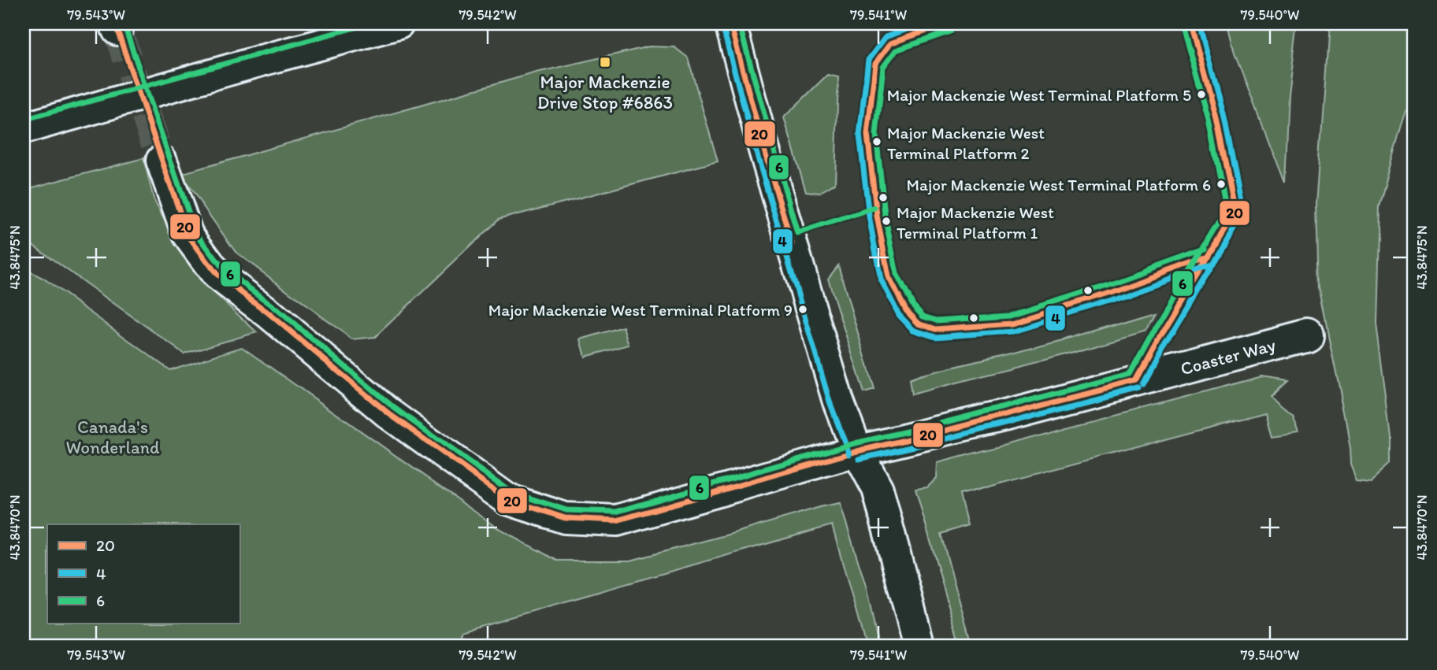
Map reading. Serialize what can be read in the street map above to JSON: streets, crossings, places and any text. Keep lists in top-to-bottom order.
{
  "streets": {
    "street": ["Coaster Way"]
  },
  "parks": ["Canada's Wonderland"],
  "places": {
    "transit": ["Major Mackenzie Drive Stop #6863"],
    "other": [
      "Major Mackenzie West Terminal Platform 5",
      "Major Mackenzie West Terminal Platform 2",
      "Major Mackenzie West Terminal Platform 6",
      "Major Mackenzie West Terminal Platform 1",
      "Major Mackenzie West Terminal Platform 9"
    ]
  },
  "lines": ["transit line 20", "transit line 4", "transit line 6"],
  "legend": ["20", "4", "6"],
  "coordinates": [
    "79.543°W",
    "79.542°W",
    "79.541°W",
    "79.540°W",
    "43.8475°N",
    "43.8470°N"
  ]
}
